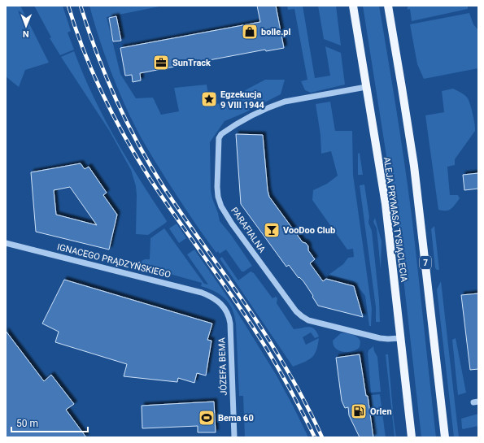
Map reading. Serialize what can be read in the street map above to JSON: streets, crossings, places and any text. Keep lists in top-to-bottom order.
{
  "streets": {
    "main road": ["ALEJA PRYMASA TYSIĄCLECIA", "7"],
    "street": ["PARAFIALNA", "IGNACEGO PRĄDZYŃSKIEGO", "JÓZEFA BEMA"]
  },
  "crossings": [
    ["ALEJA PRYMASA TYSIĄCLECIA", "PARAFIALNA"],
    ["IGNACEGO PRĄDZYŃSKIEGO", "JÓZEFA BEMA"]
  ],
  "places": {
    "shop": ["bolle.pl"],
    "office": ["SunTrack"],
    "place": ["Egzekucja 9 VIII 1944"],
    "bar": ["VooDoo Club"],
    "fuel station": ["Orlen"],
    "sports": ["Bema 60"]
  },
  "scale_bar": "50 m",
  "north": "bottom"
}
